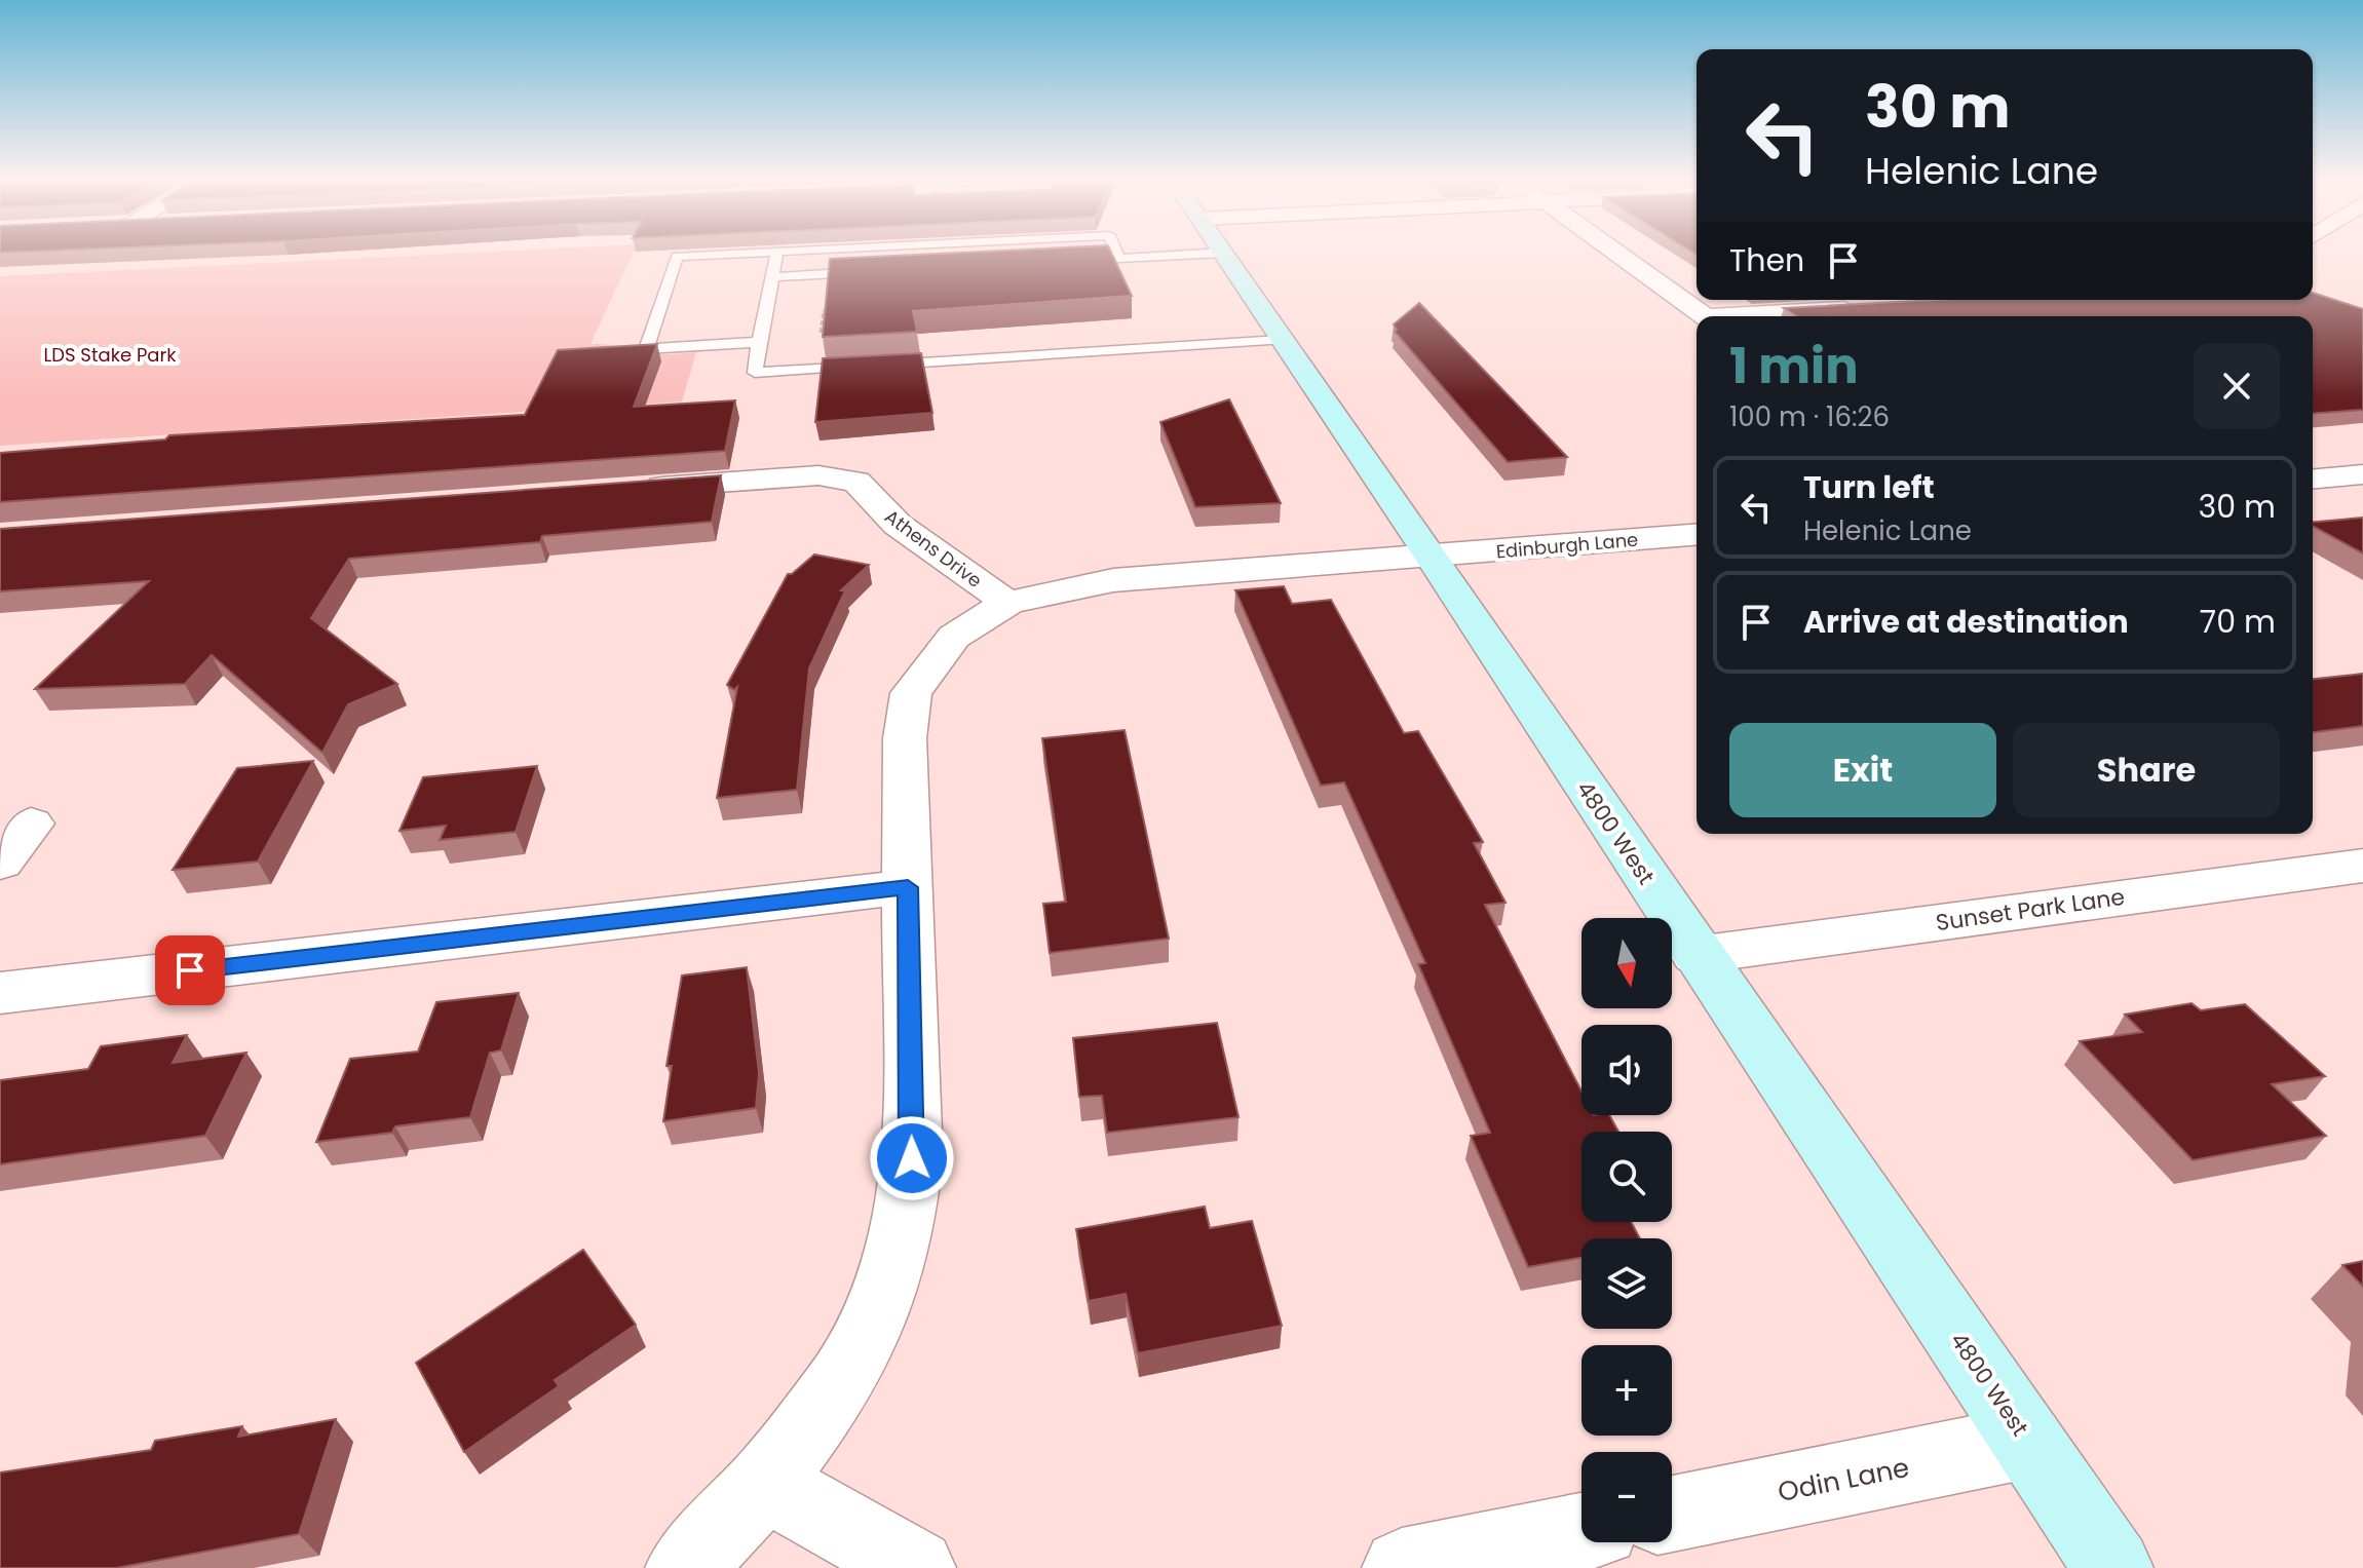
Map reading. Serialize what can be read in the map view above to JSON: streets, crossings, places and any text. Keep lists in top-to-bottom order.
{
  "streets": {
    "street": [
      "Edinburgh Lane",
      "Athens Drive",
      "4800 West",
      "Sunset Park Lane",
      "Odin Lane"
    ]
  },
  "crossings": [
    ["Edinburgh Lane", "4800 West"],
    ["4800 West", "Sunset Park Lane"],
    ["4800 West", "Odin Lane"]
  ],
  "parks": ["LDS Stake Park"],
  "north": "bottom",
  "page": {
    "turn": ["30 m", "Helenic Lane"],
    "then": "Then",
    "heading": ["1 min", "100 m · 16:26"],
    "list": [
      {
        "name": "Turn left",
        "note": "Helenic Lane",
        "value": "30 m"
      },
      {
        "name": "Arrive at destination",
        "value": "70 m"
      }
    ],
    "buttons": ["Exit", "Share"],
    "map_buttons": ["+", "−"]
  }
}
